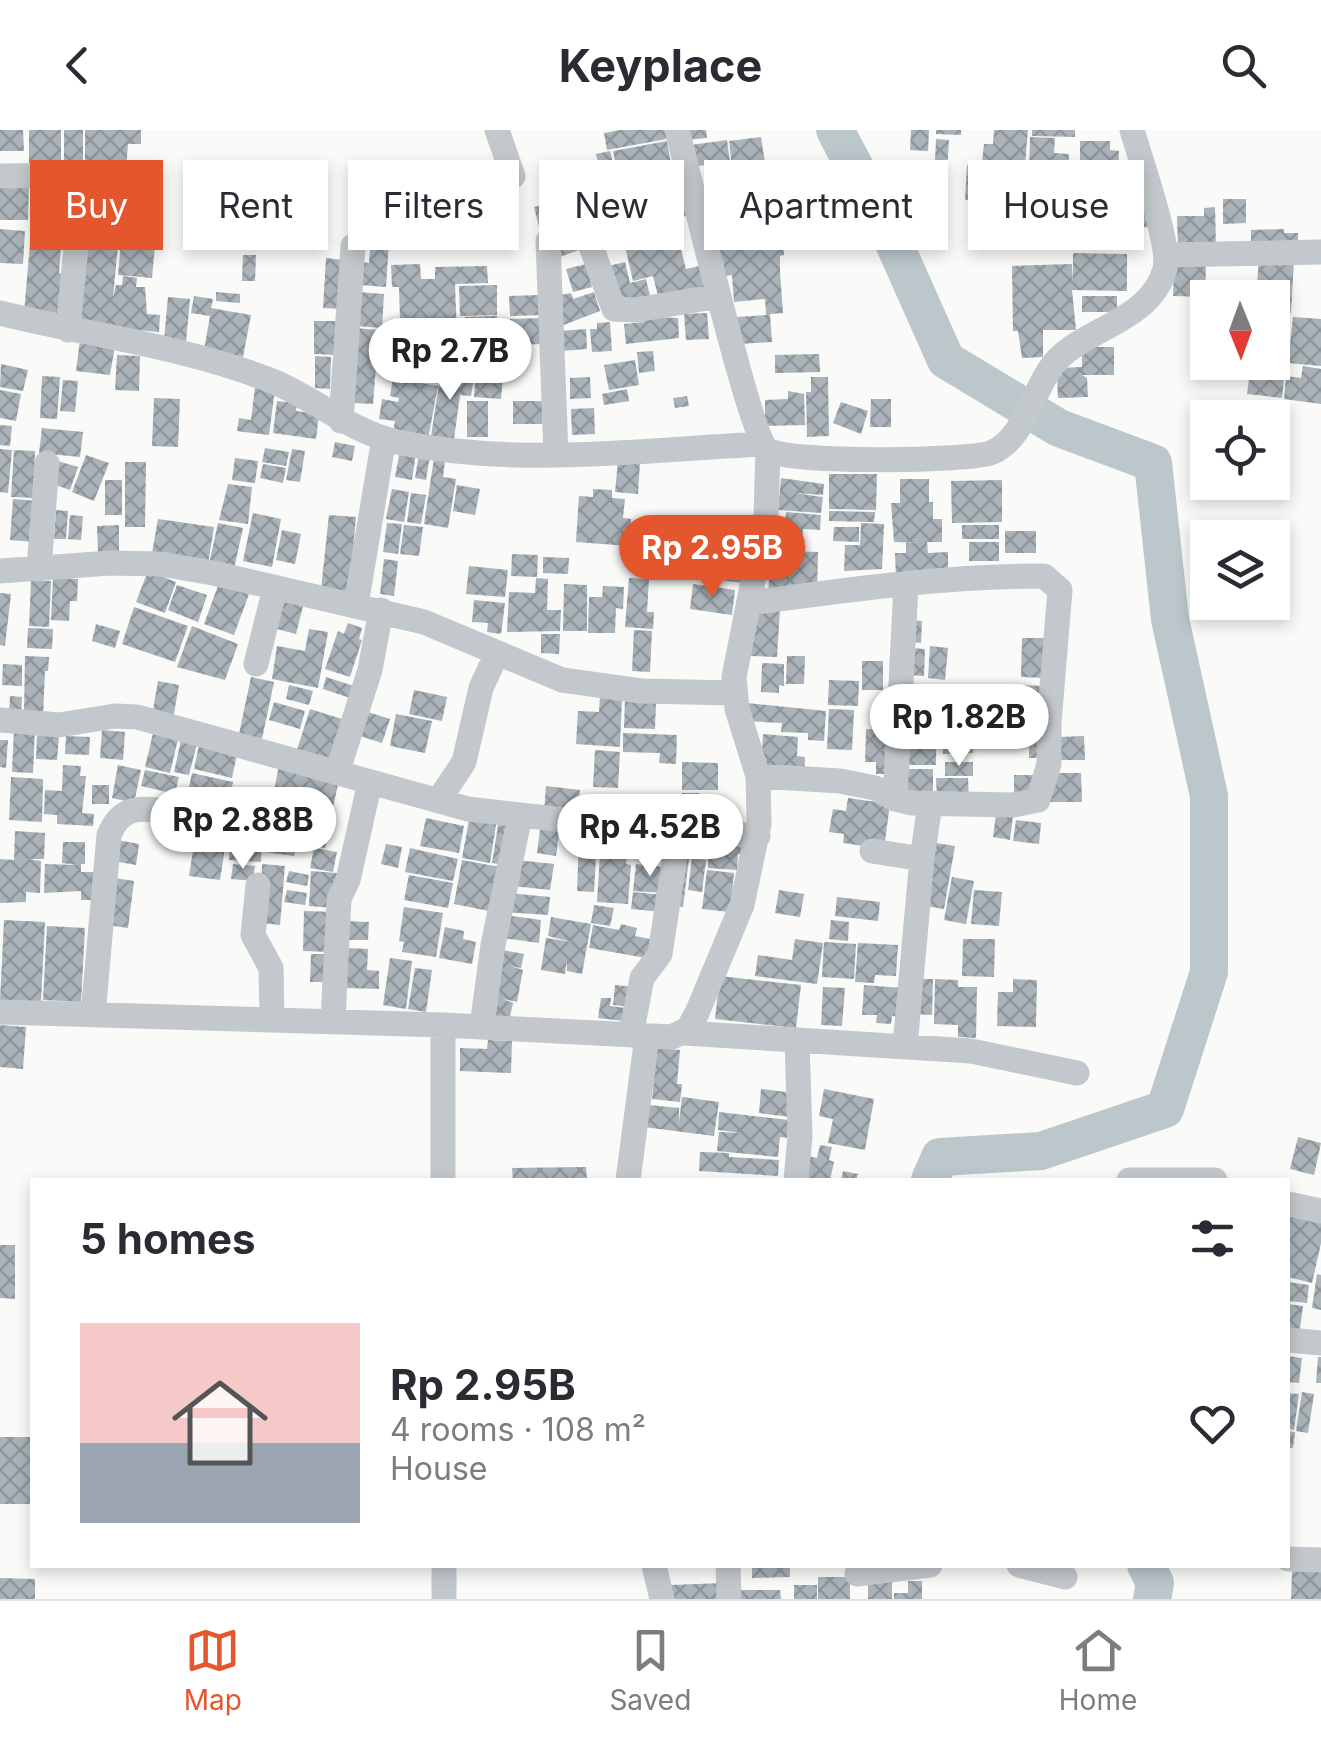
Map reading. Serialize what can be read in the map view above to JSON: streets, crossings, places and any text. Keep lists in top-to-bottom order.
{
  "north": "bottom",
  "page": {
    "header": "Keyplace",
    "chip": [
      "Buy",
      "Rent",
      "Filters",
      "New",
      "Apartment",
      "House"
    ],
    "price": [
      "Rp 2.7B",
      "Rp 2.95B",
      "Rp 1.82B",
      "Rp 2.88B",
      "Rp 4.52B"
    ],
    "heading": "5 homes",
    "list": [
      {
        "name": "Rp 2.95B",
        "note": "4 rooms · 108 m² · House"
      }
    ],
    "tabs": ["Map", "Saved", "Home"]
  }
}
